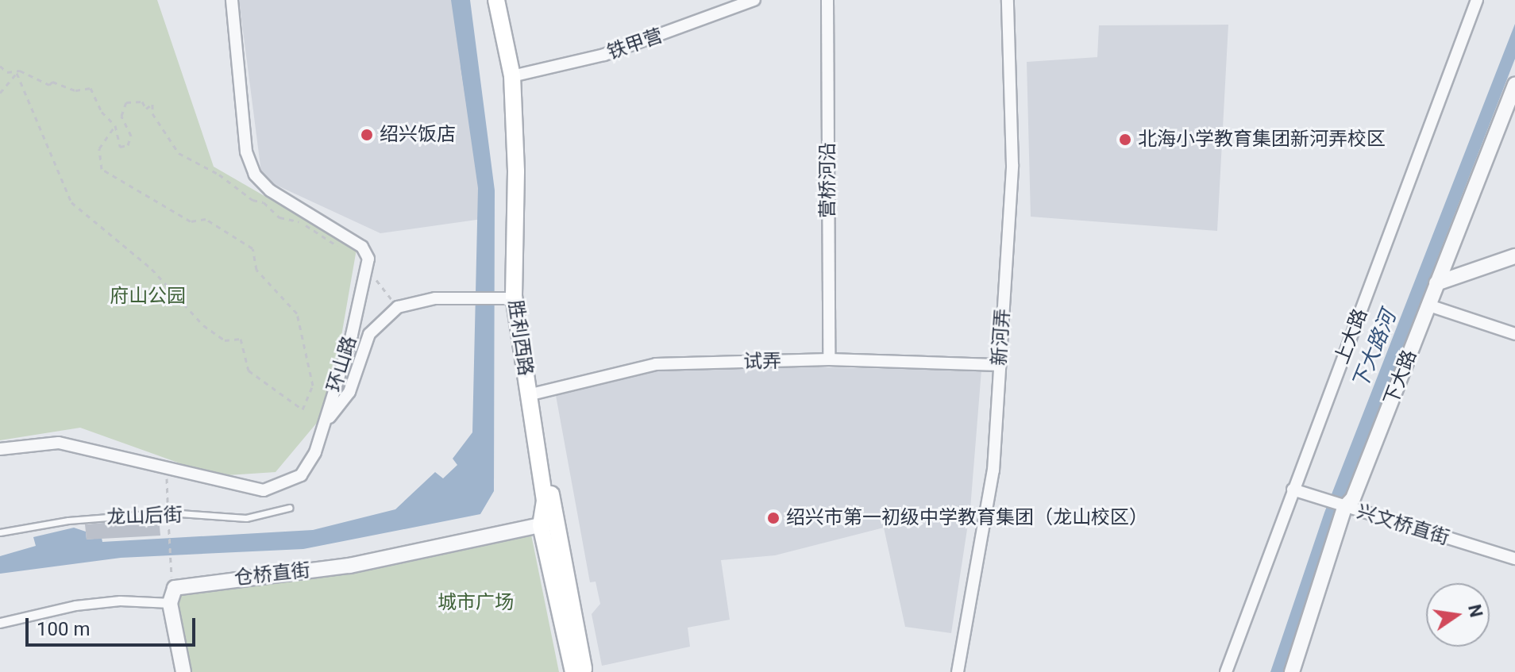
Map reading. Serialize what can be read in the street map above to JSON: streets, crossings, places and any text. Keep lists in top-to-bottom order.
{
  "streets": {
    "main road": ["胜利西路"],
    "street": [
      "铁甲营",
      "营桥河沿",
      "上大路",
      "新河弄",
      "试弄",
      "环山路",
      "下大路",
      "兴文桥直街",
      "仓桥直街"
    ],
    "lane": ["龙山后街"]
  },
  "crossings": [
    ["铁甲营", "胜利西路"],
    ["营桥河沿", "试弄"],
    ["上大路", "兴文桥直街"],
    ["新河弄", "试弄"],
    ["胜利西路", "试弄"],
    ["胜利西路", "仓桥直街"],
    ["下大路", "兴文桥直街"]
  ],
  "water": ["下大路河"],
  "parks": ["府山公园", "城市广场"],
  "places": ["绍兴饭店", "北海小学教育集团新河弄校区", "绍兴市第一初级中学教育集团（龙山校区）"],
  "scale_bar": "100 m",
  "north": "right"
}
